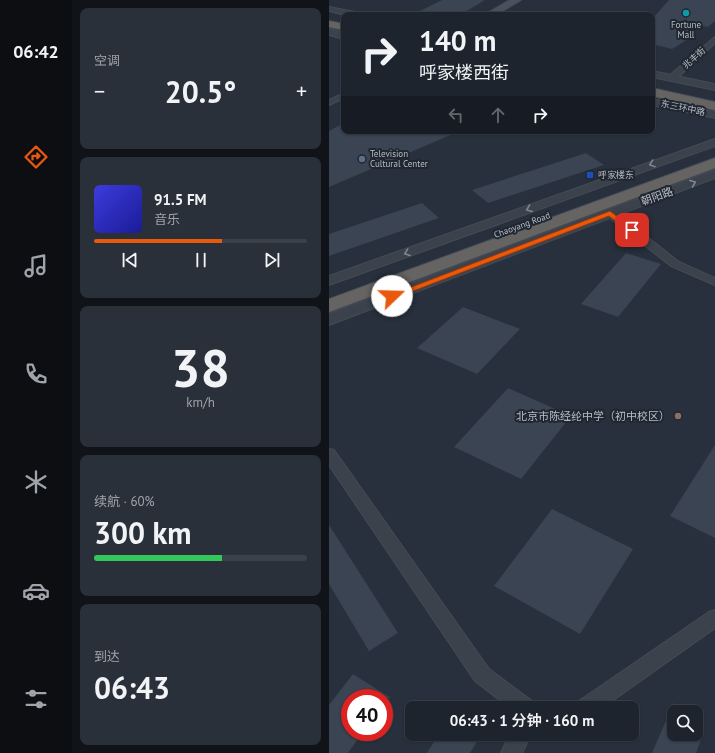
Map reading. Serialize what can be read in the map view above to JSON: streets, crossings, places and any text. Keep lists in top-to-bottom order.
{
  "streets": {
    "highway": ["朝阳路", "Chaoyang Road"],
    "street": ["兆丰街", "东三环中路"]
  },
  "places": {
    "other": ["Fortune Mall", "Television Cultural Center", "北京市陈经纶中学（初中校区）"],
    "transit": ["呼家楼东"]
  },
  "page": {
    "tabs": "06:42",
    "tile": [
      "空调",
      ["38", "km/h"],
      ["续航 · 60%", "300 km"],
      ["到达", "06:43"]
    ],
    "turn": ["140 m", "呼家楼西街"],
    "heat": ["−", "20.5°", "+"],
    "song": ["91.5 FM", "音乐"],
    "limit": "40",
    "trip": "06:43 · 1 分钟 · 160 m"
  }
}
